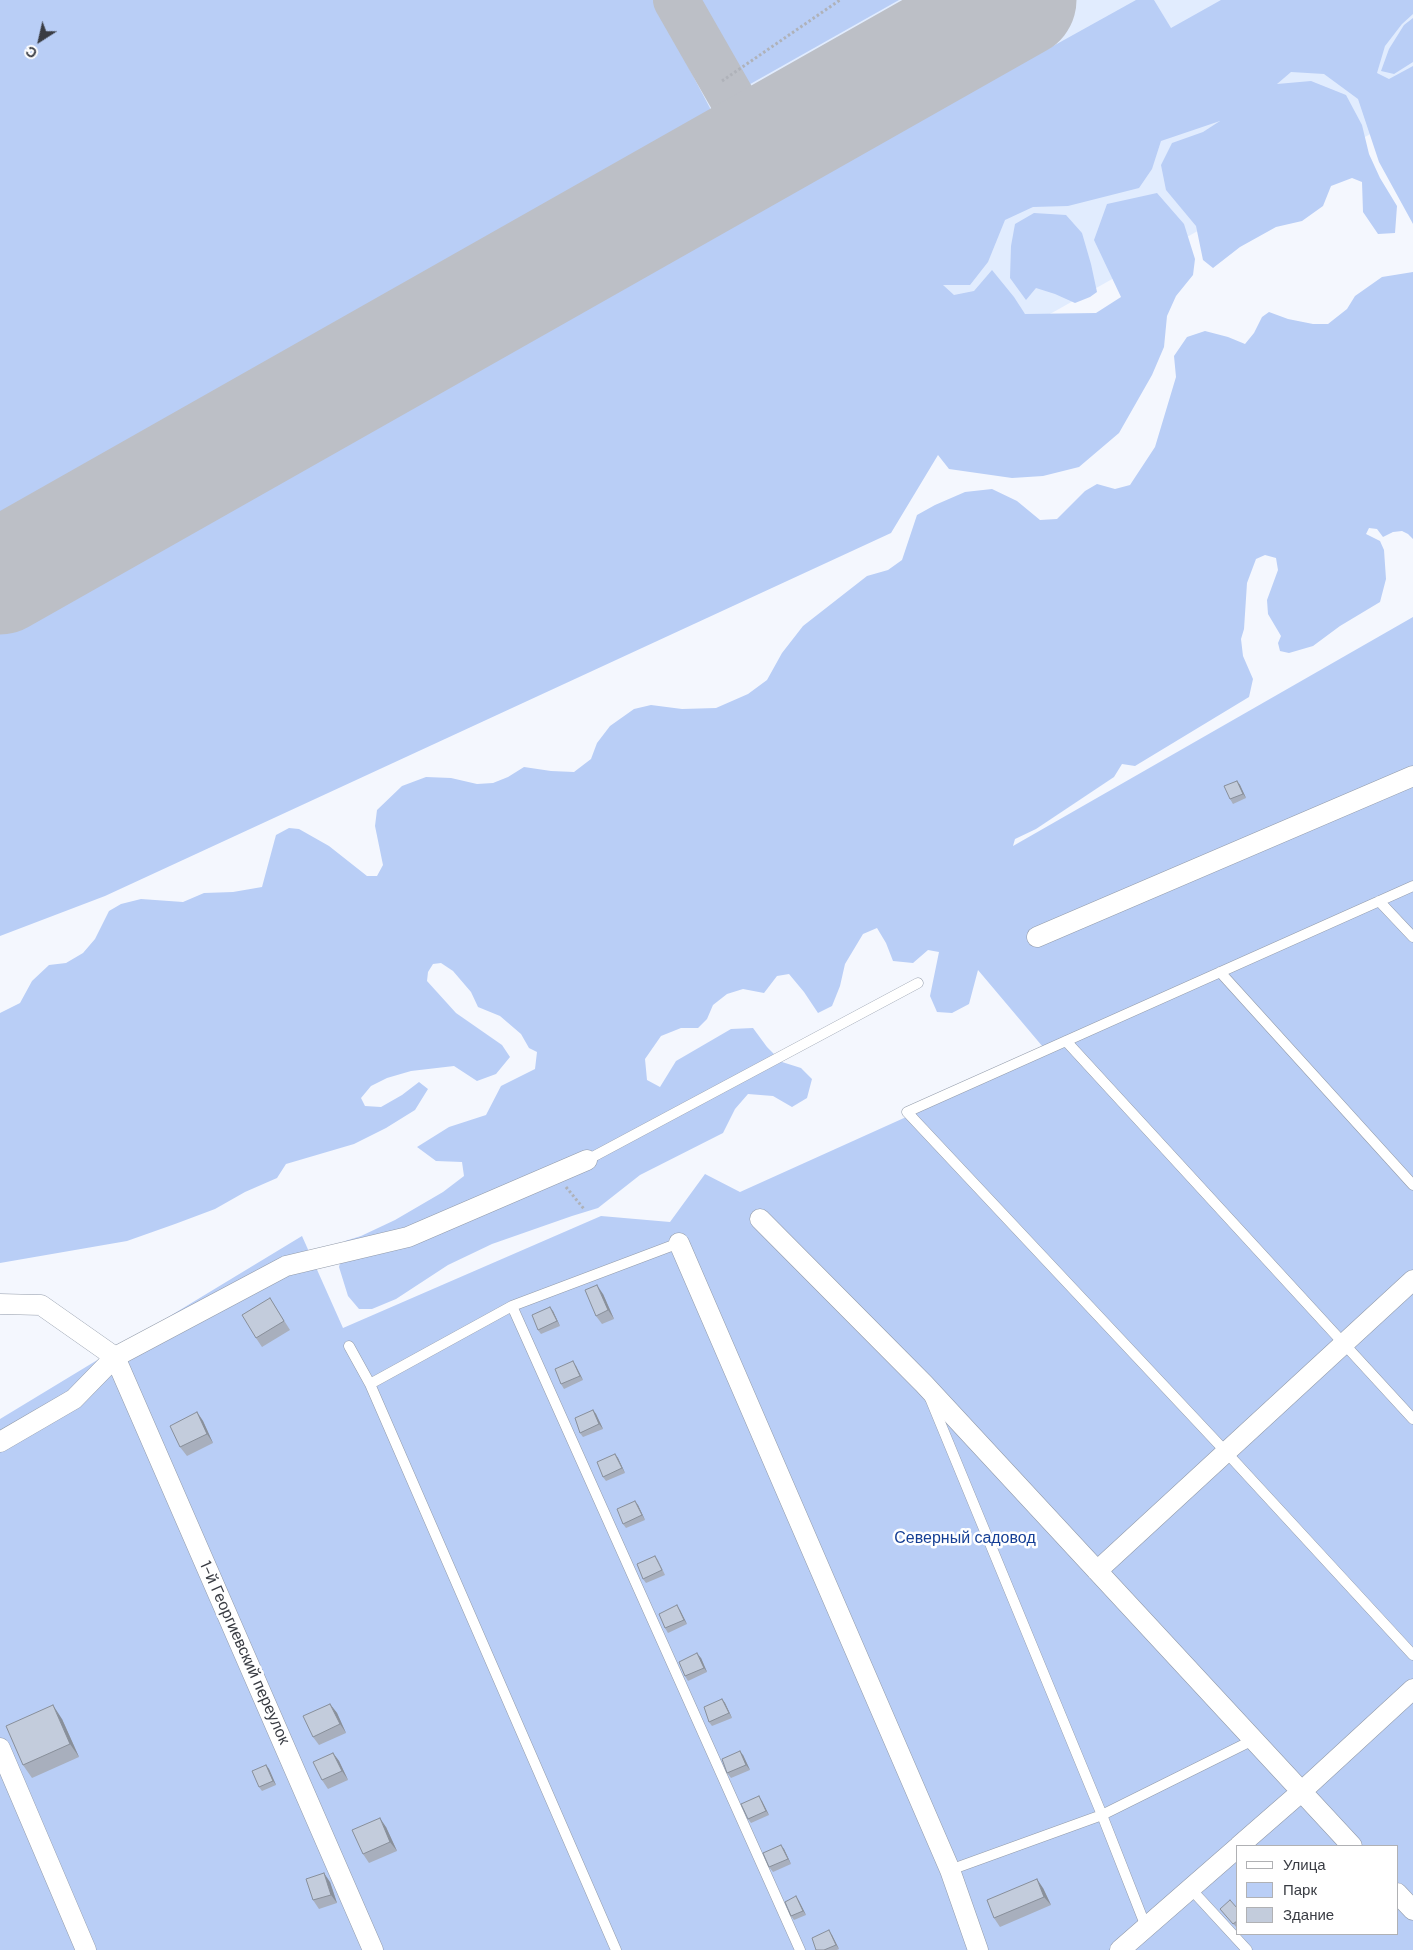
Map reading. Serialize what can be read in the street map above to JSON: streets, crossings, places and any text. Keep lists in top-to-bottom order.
{
  "streets": {
    "street": ["1-й Георгиевский переулок"]
  },
  "parks": ["Северный садовод"],
  "legend": ["Улица", "Парк", "Здание"],
  "north": "bottom left"
}
